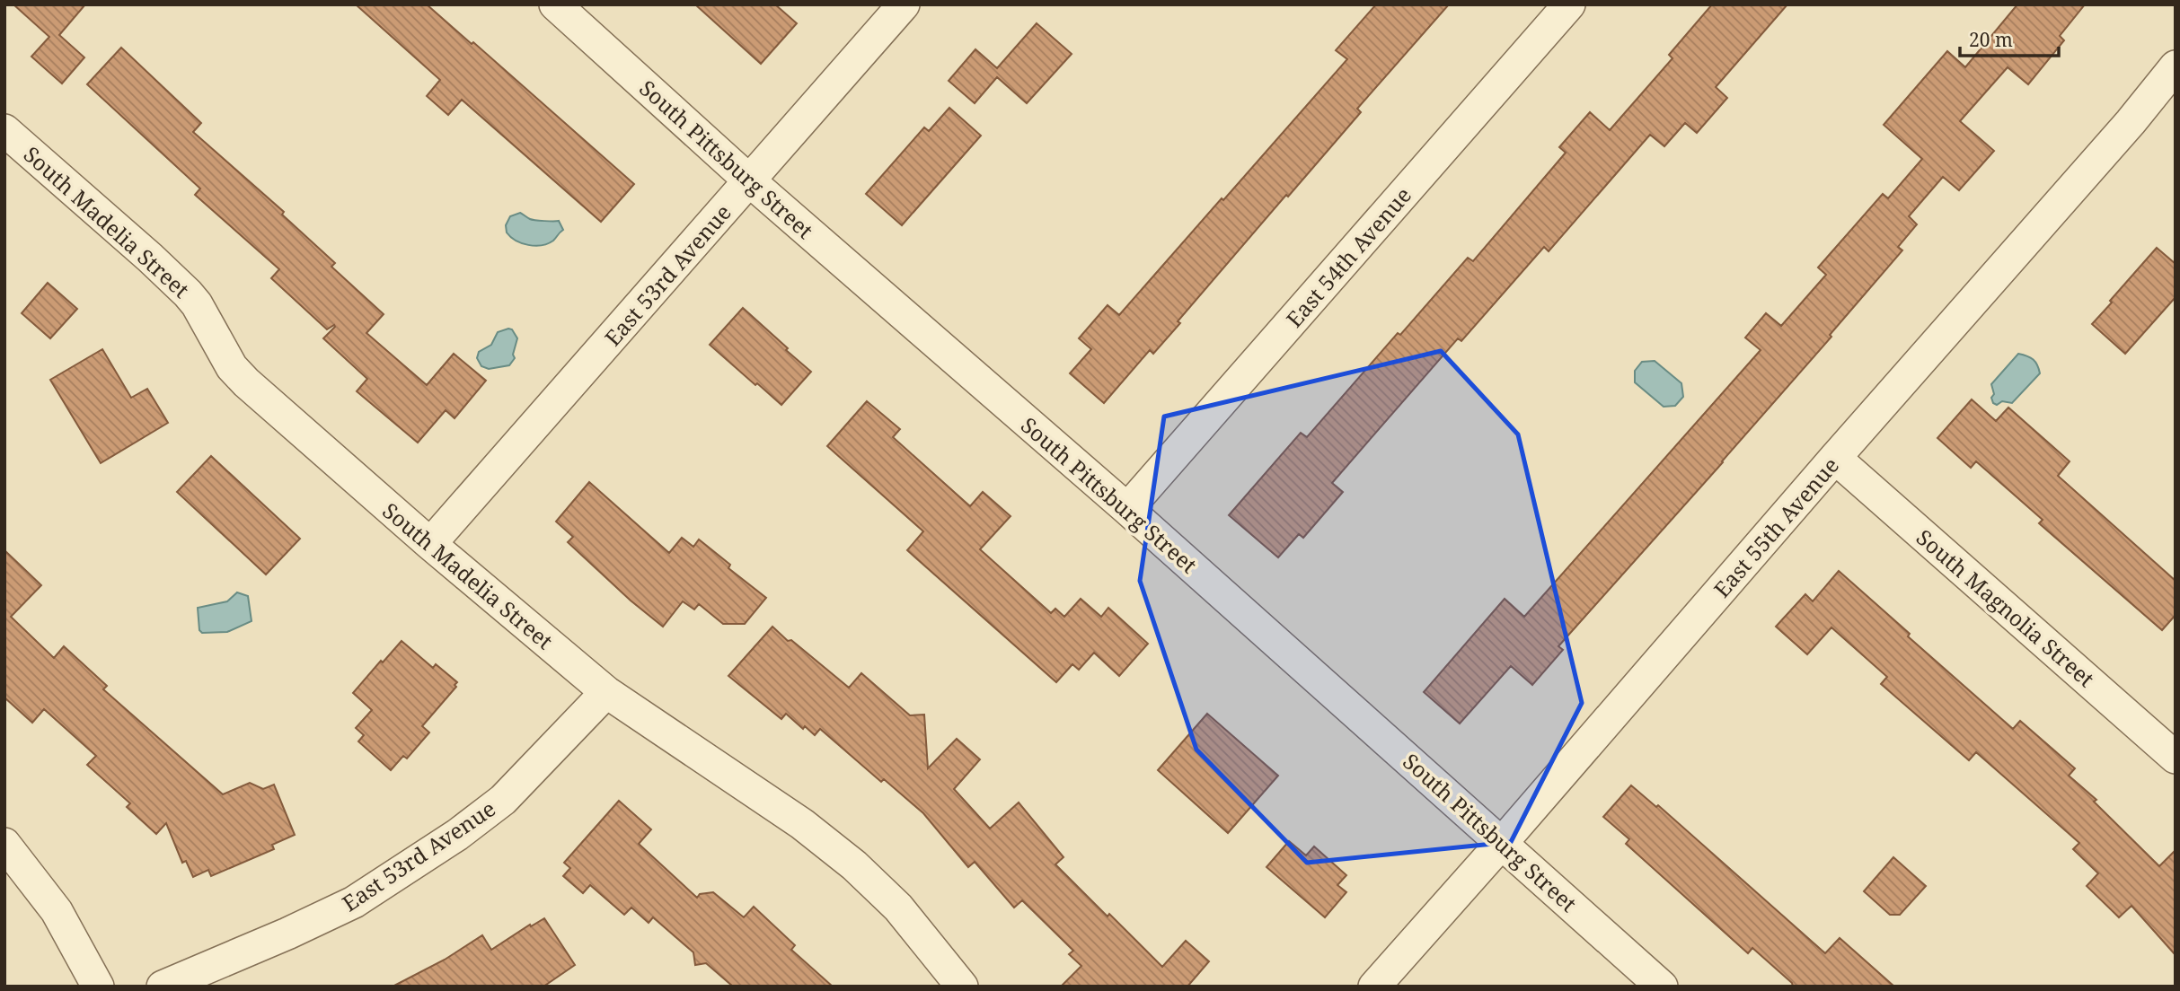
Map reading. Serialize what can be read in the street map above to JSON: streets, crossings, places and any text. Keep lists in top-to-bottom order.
{
  "streets": {
    "street": [
      "South Pittsburg Street",
      "South Madelia Street",
      "East 54th Avenue",
      "East 53rd Avenue",
      "East 55th Avenue",
      "South Magnolia Street"
    ]
  },
  "crossings": [
    ["South Pittsburg Street", "East 54th Avenue"],
    ["South Pittsburg Street", "East 53rd Avenue"],
    ["South Pittsburg Street", "East 55th Avenue"],
    ["South Madelia Street", "East 53rd Avenue"],
    ["East 55th Avenue", "South Magnolia Street"]
  ],
  "scale_bar": "20 m"
}
